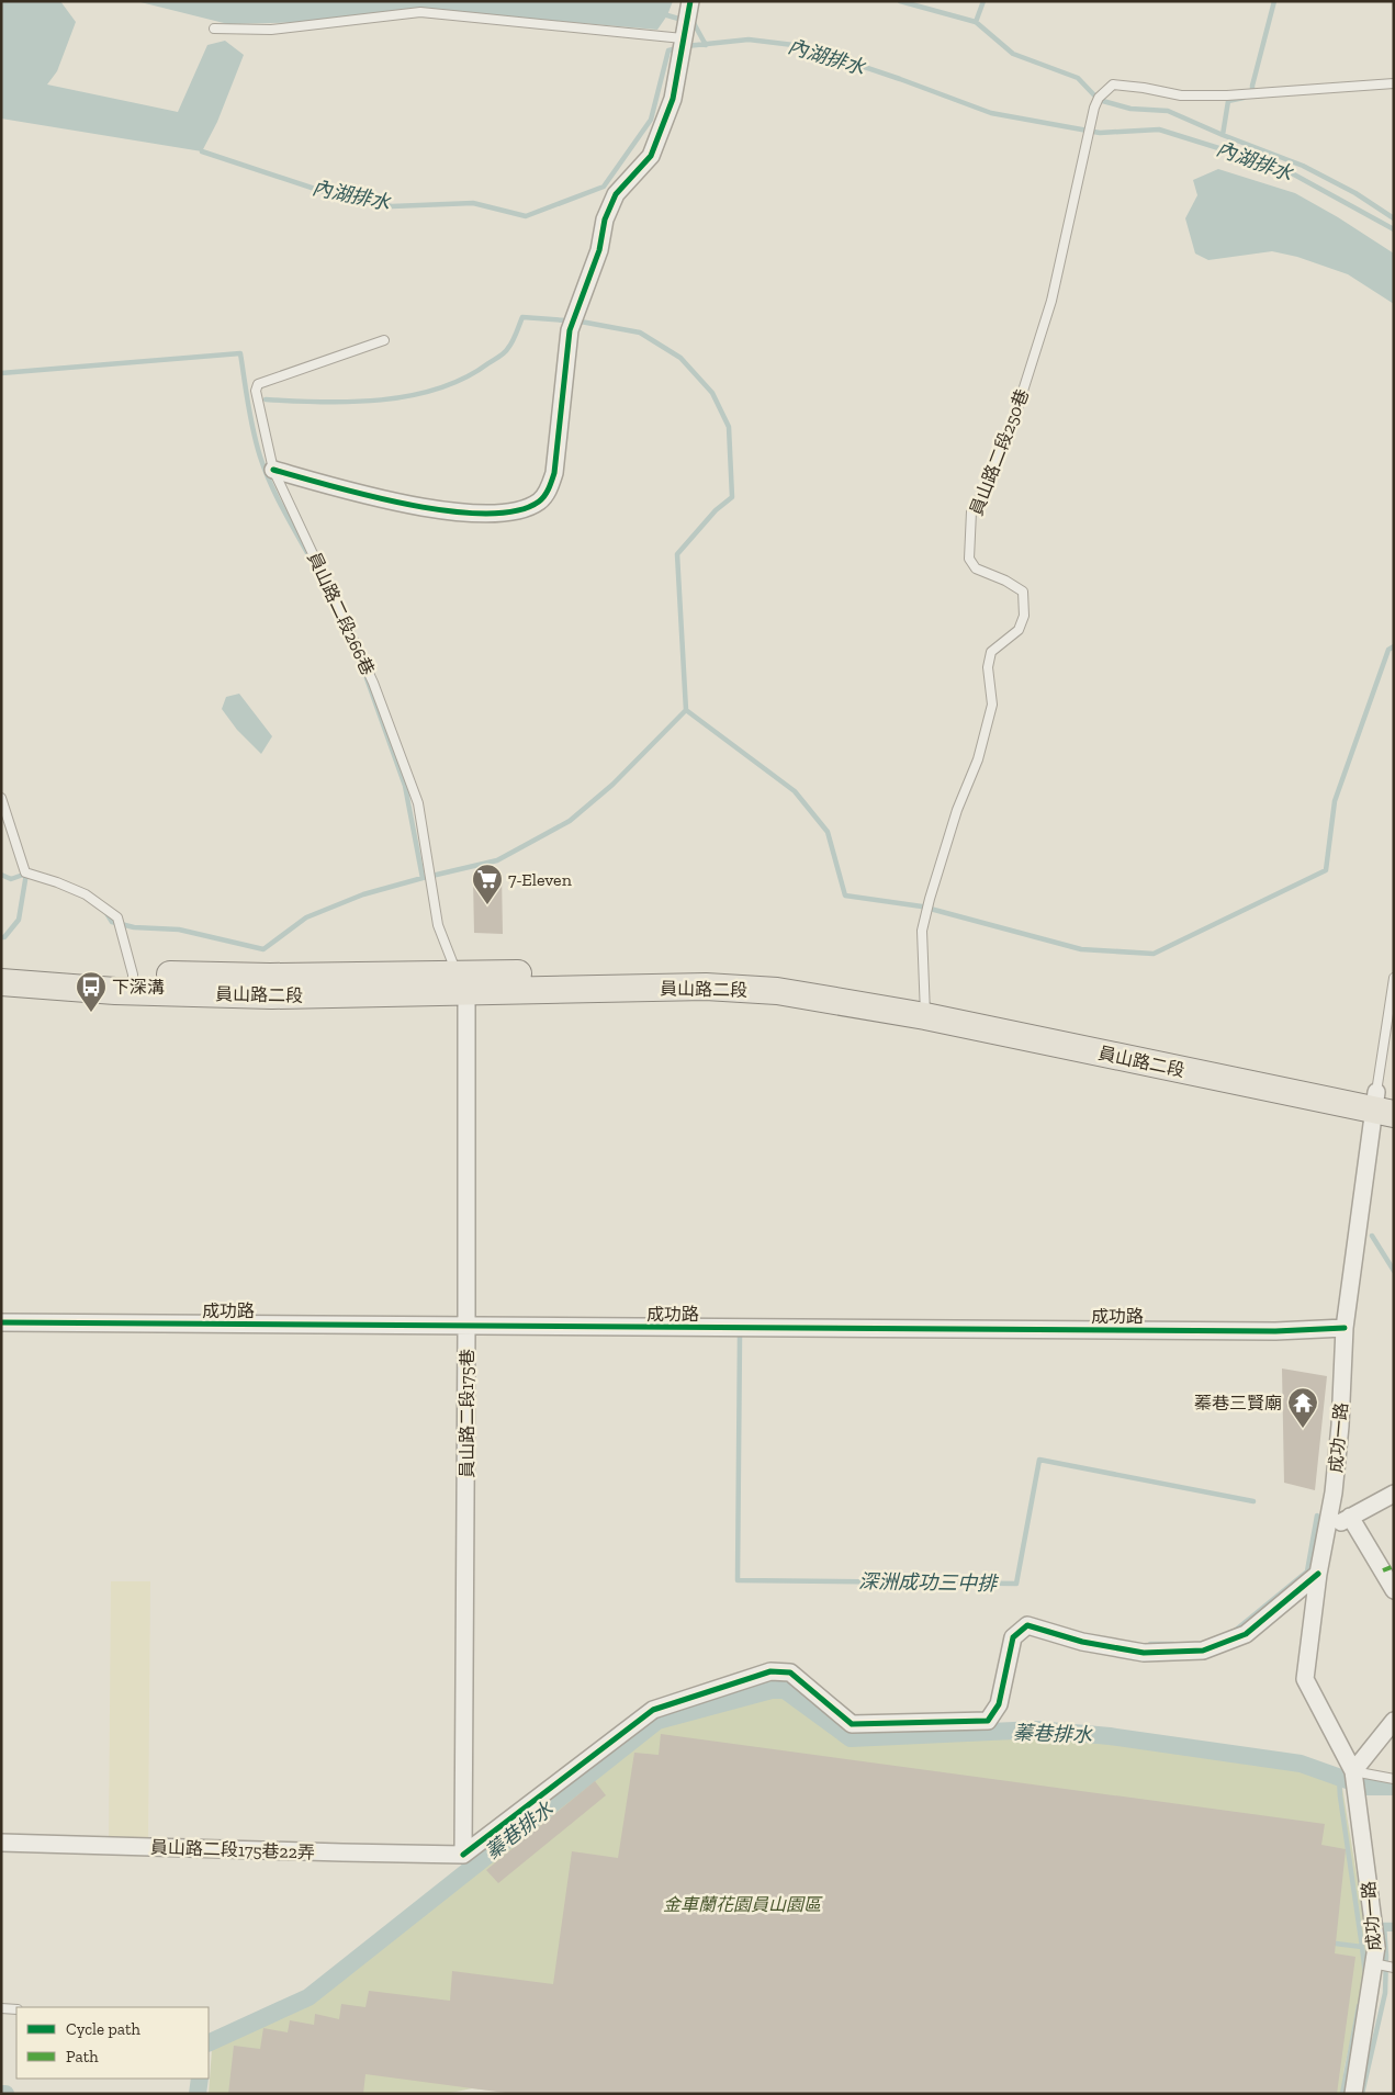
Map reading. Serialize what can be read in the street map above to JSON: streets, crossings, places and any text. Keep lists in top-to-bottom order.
{
  "streets": {
    "main road": ["員山路二段"],
    "street": [
      "成功路",
      "員山路二段175巷",
      "成功一路",
      "員山路二段175巷22弄"
    ],
    "lane": ["員山路二段250巷", "員山路二段266巷"]
  },
  "crossings": [
    ["員山路二段250巷", "員山路二段"],
    ["員山路二段266巷", "員山路二段"],
    ["員山路二段266巷", "員山路二段175巷"],
    ["員山路二段", "員山路二段175巷"],
    ["員山路二段", "成功一路"],
    ["成功路", "員山路二段175巷"],
    ["成功路", "成功一路"],
    ["員山路二段175巷", "員山路二段175巷22弄"]
  ],
  "water": ["內湖排水", "深洲成功三中排", "蓁巷排水"],
  "parks": ["金車蘭花園員山園區"],
  "places": {
    "supermarket": ["7-Eleven"],
    "bus stop": ["下深溝"],
    "temple": ["蓁巷三賢廟"]
  },
  "legend": ["Cycle path", "Path"]
}
